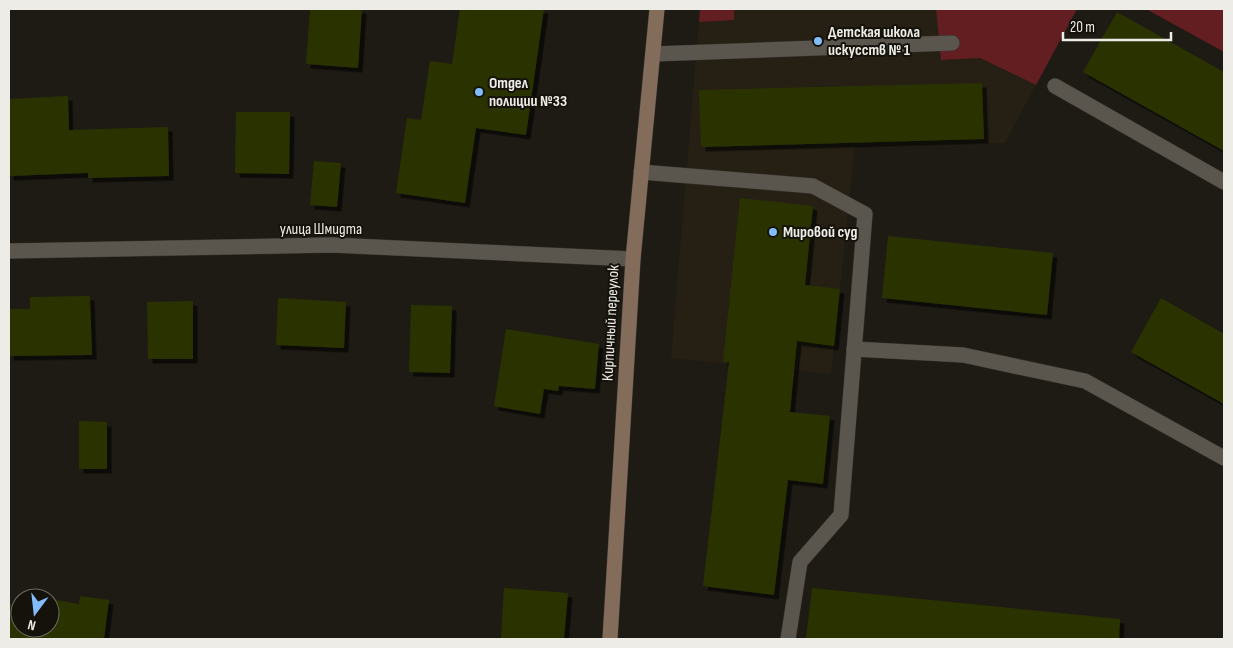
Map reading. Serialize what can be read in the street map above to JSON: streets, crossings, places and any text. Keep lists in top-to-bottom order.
{
  "streets": {
    "main road": ["Кирпичный переулок"],
    "street": ["улица Шмидта"]
  },
  "crossings": [
    ["улица Шмидта", "Кирпичный переулок"]
  ],
  "places": ["Детская школа искусств № 1", "Отдел полиции №33", "Мировой суд"],
  "scale_bar": "20 m",
  "north": "bottom"
}
